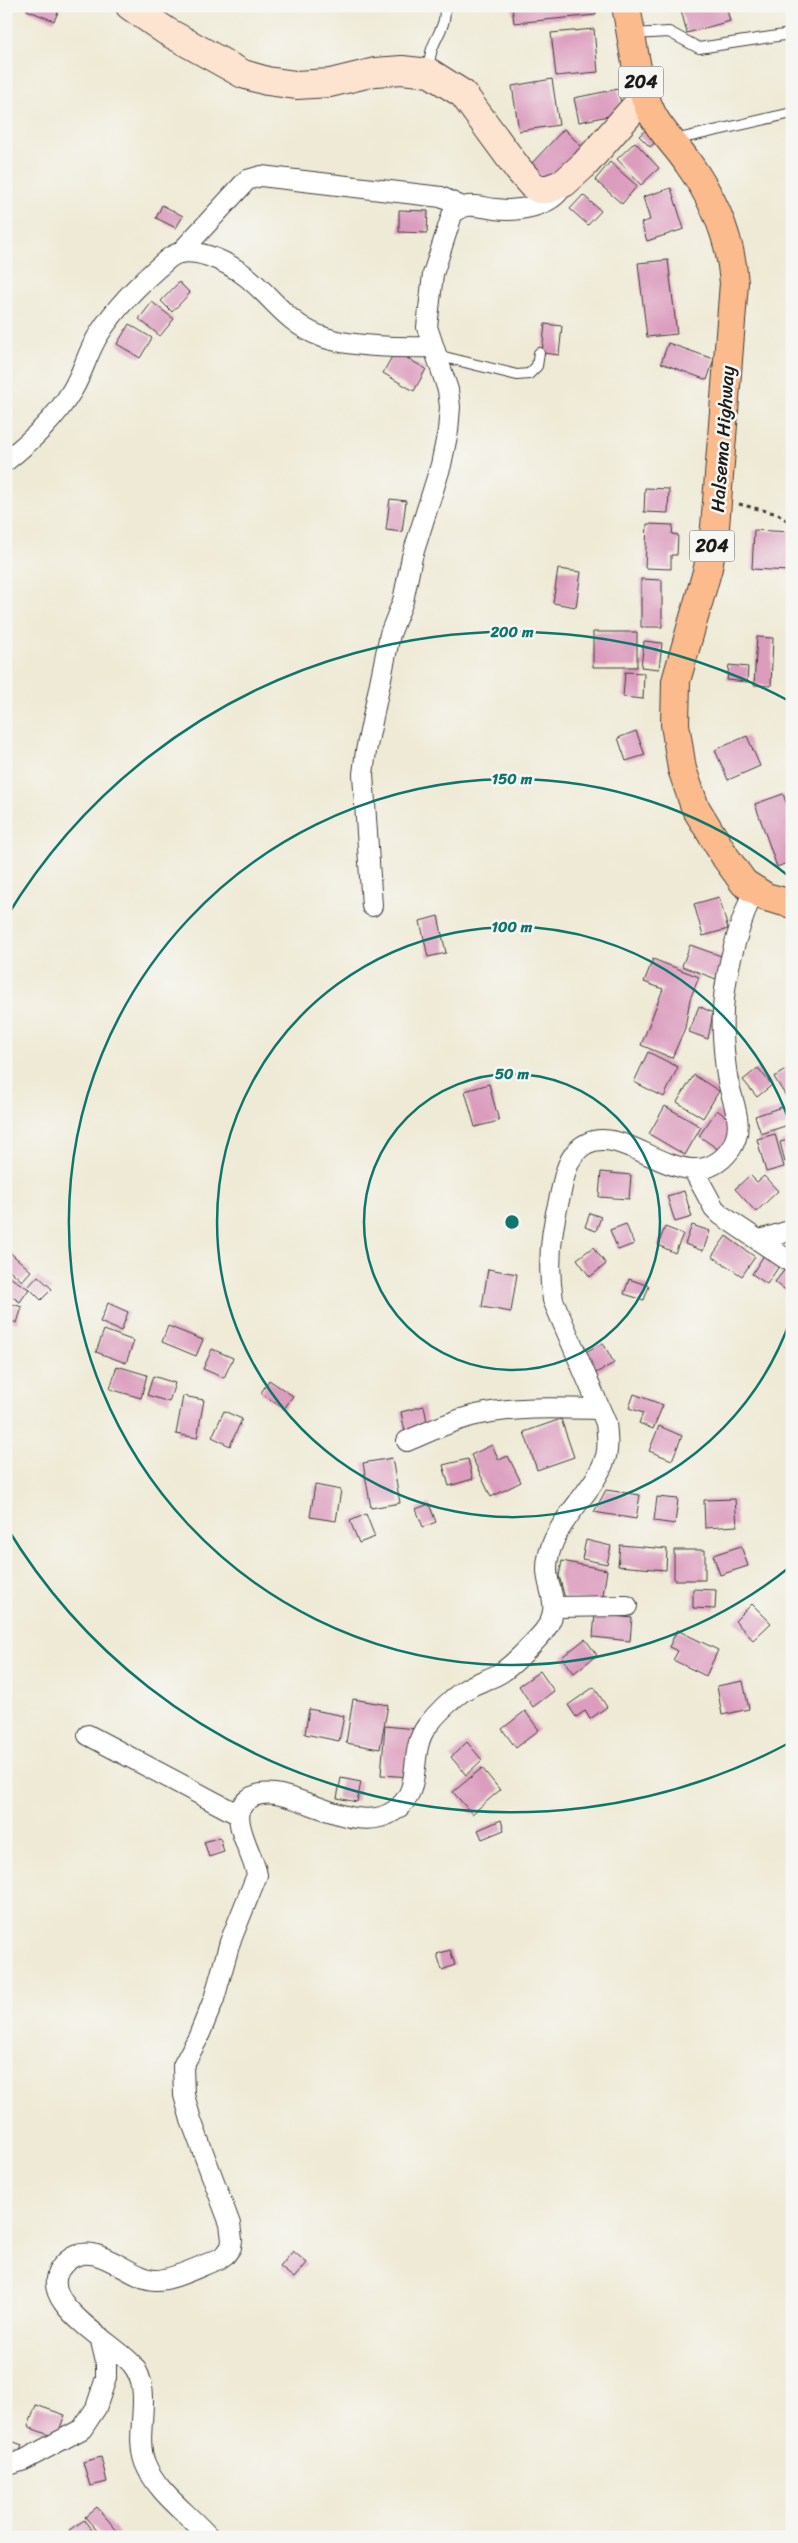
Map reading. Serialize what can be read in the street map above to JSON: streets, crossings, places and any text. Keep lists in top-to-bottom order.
{
  "streets": {
    "highway": ["204", "Halsema Highway"]
  },
  "rings": [
    "200 m",
    "150 m",
    "100 m",
    "50 m"
  ]
}
